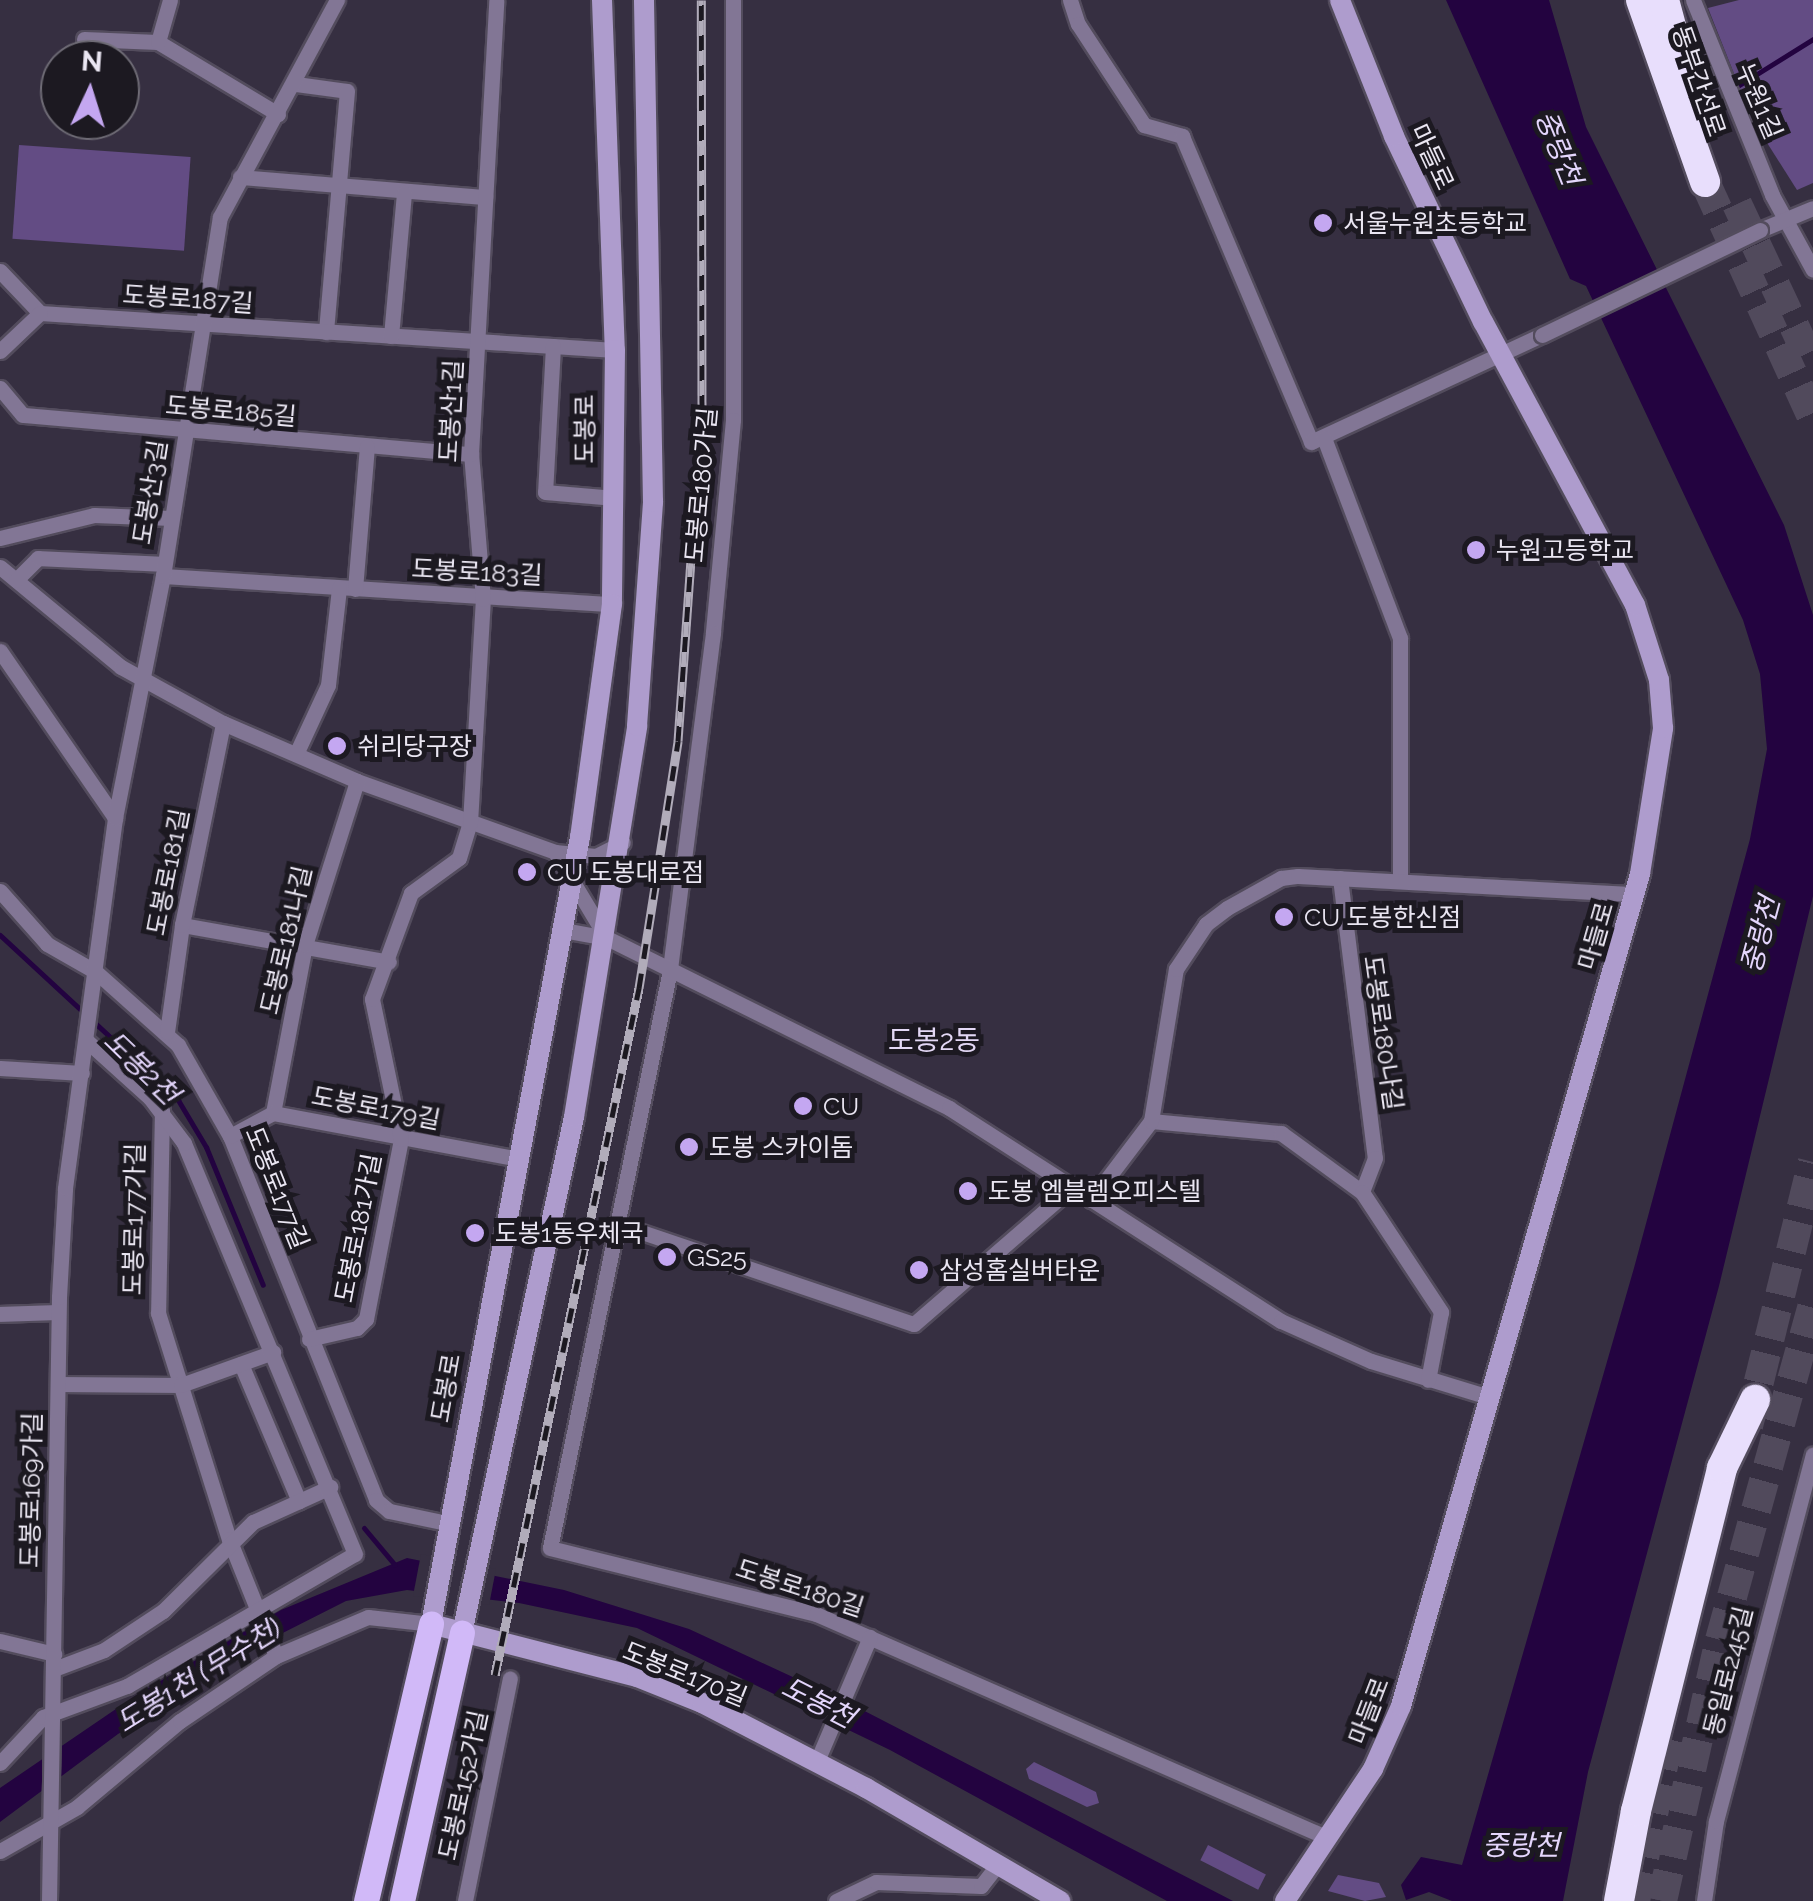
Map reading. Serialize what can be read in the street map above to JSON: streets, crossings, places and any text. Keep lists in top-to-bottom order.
{
  "streets": {
    "highway": ["동부간선로"],
    "main road": ["마들로", "도봉로", "도봉로170길"],
    "street": [
      "누원1길",
      "도봉로187길",
      "도봉로185길",
      "도봉산1길",
      "도봉로180가길",
      "도봉산3길",
      "도봉로183길",
      "도봉로181길",
      "도봉로181나길",
      "도봉로180나길",
      "도봉로179길",
      "도봉로177길",
      "도봉로177가길",
      "도봉로181가길",
      "도봉로169가길",
      "도봉로180길",
      "동일로245길",
      "도봉로152가길"
    ]
  },
  "crossings": [
    ["마들로", "도봉로180길"],
    ["도봉로187길", "도봉산1길"],
    ["도봉로187길", "도봉로"],
    ["도봉로187길", "도봉산3길"],
    ["도봉로185길", "도봉산1길"],
    ["도봉로185길", "도봉산3길"],
    ["도봉산1길", "도봉로183길"],
    ["도봉산1길", "도봉로181가길"],
    ["도봉로", "도봉로183길"],
    ["도봉로", "도봉로179길"],
    ["도봉로", "도봉로177길"],
    ["도봉로", "도봉로170길"],
    ["도봉로180가길", "도봉로180길"],
    ["도봉산3길", "도봉로183길"],
    ["도봉산3길", "도봉로177길"],
    ["도봉산3길", "도봉로169가길"],
    ["도봉로181길", "도봉로177길"],
    ["도봉로181나길", "도봉로179길"],
    ["도봉로179길", "도봉로177길"],
    ["도봉로179길", "도봉로181가길"],
    ["도봉로177길", "도봉로181가길"]
  ],
  "districts": ["도봉2동"],
  "water": [
    "중랑천",
    "도봉2천",
    "도봉1천 (무수천)",
    "도봉천"
  ],
  "places": [
    "서울누원초등학교",
    "누원고등학교",
    "쉬리당구장",
    "CU 도봉대로점",
    "CU 도봉한신점",
    "CU",
    "도봉 스카이돔",
    "도봉 엠블렘오피스텔",
    "도봉1동우체국",
    "GS25",
    "삼성홈실버타운"
  ],
  "north": "top"
}
